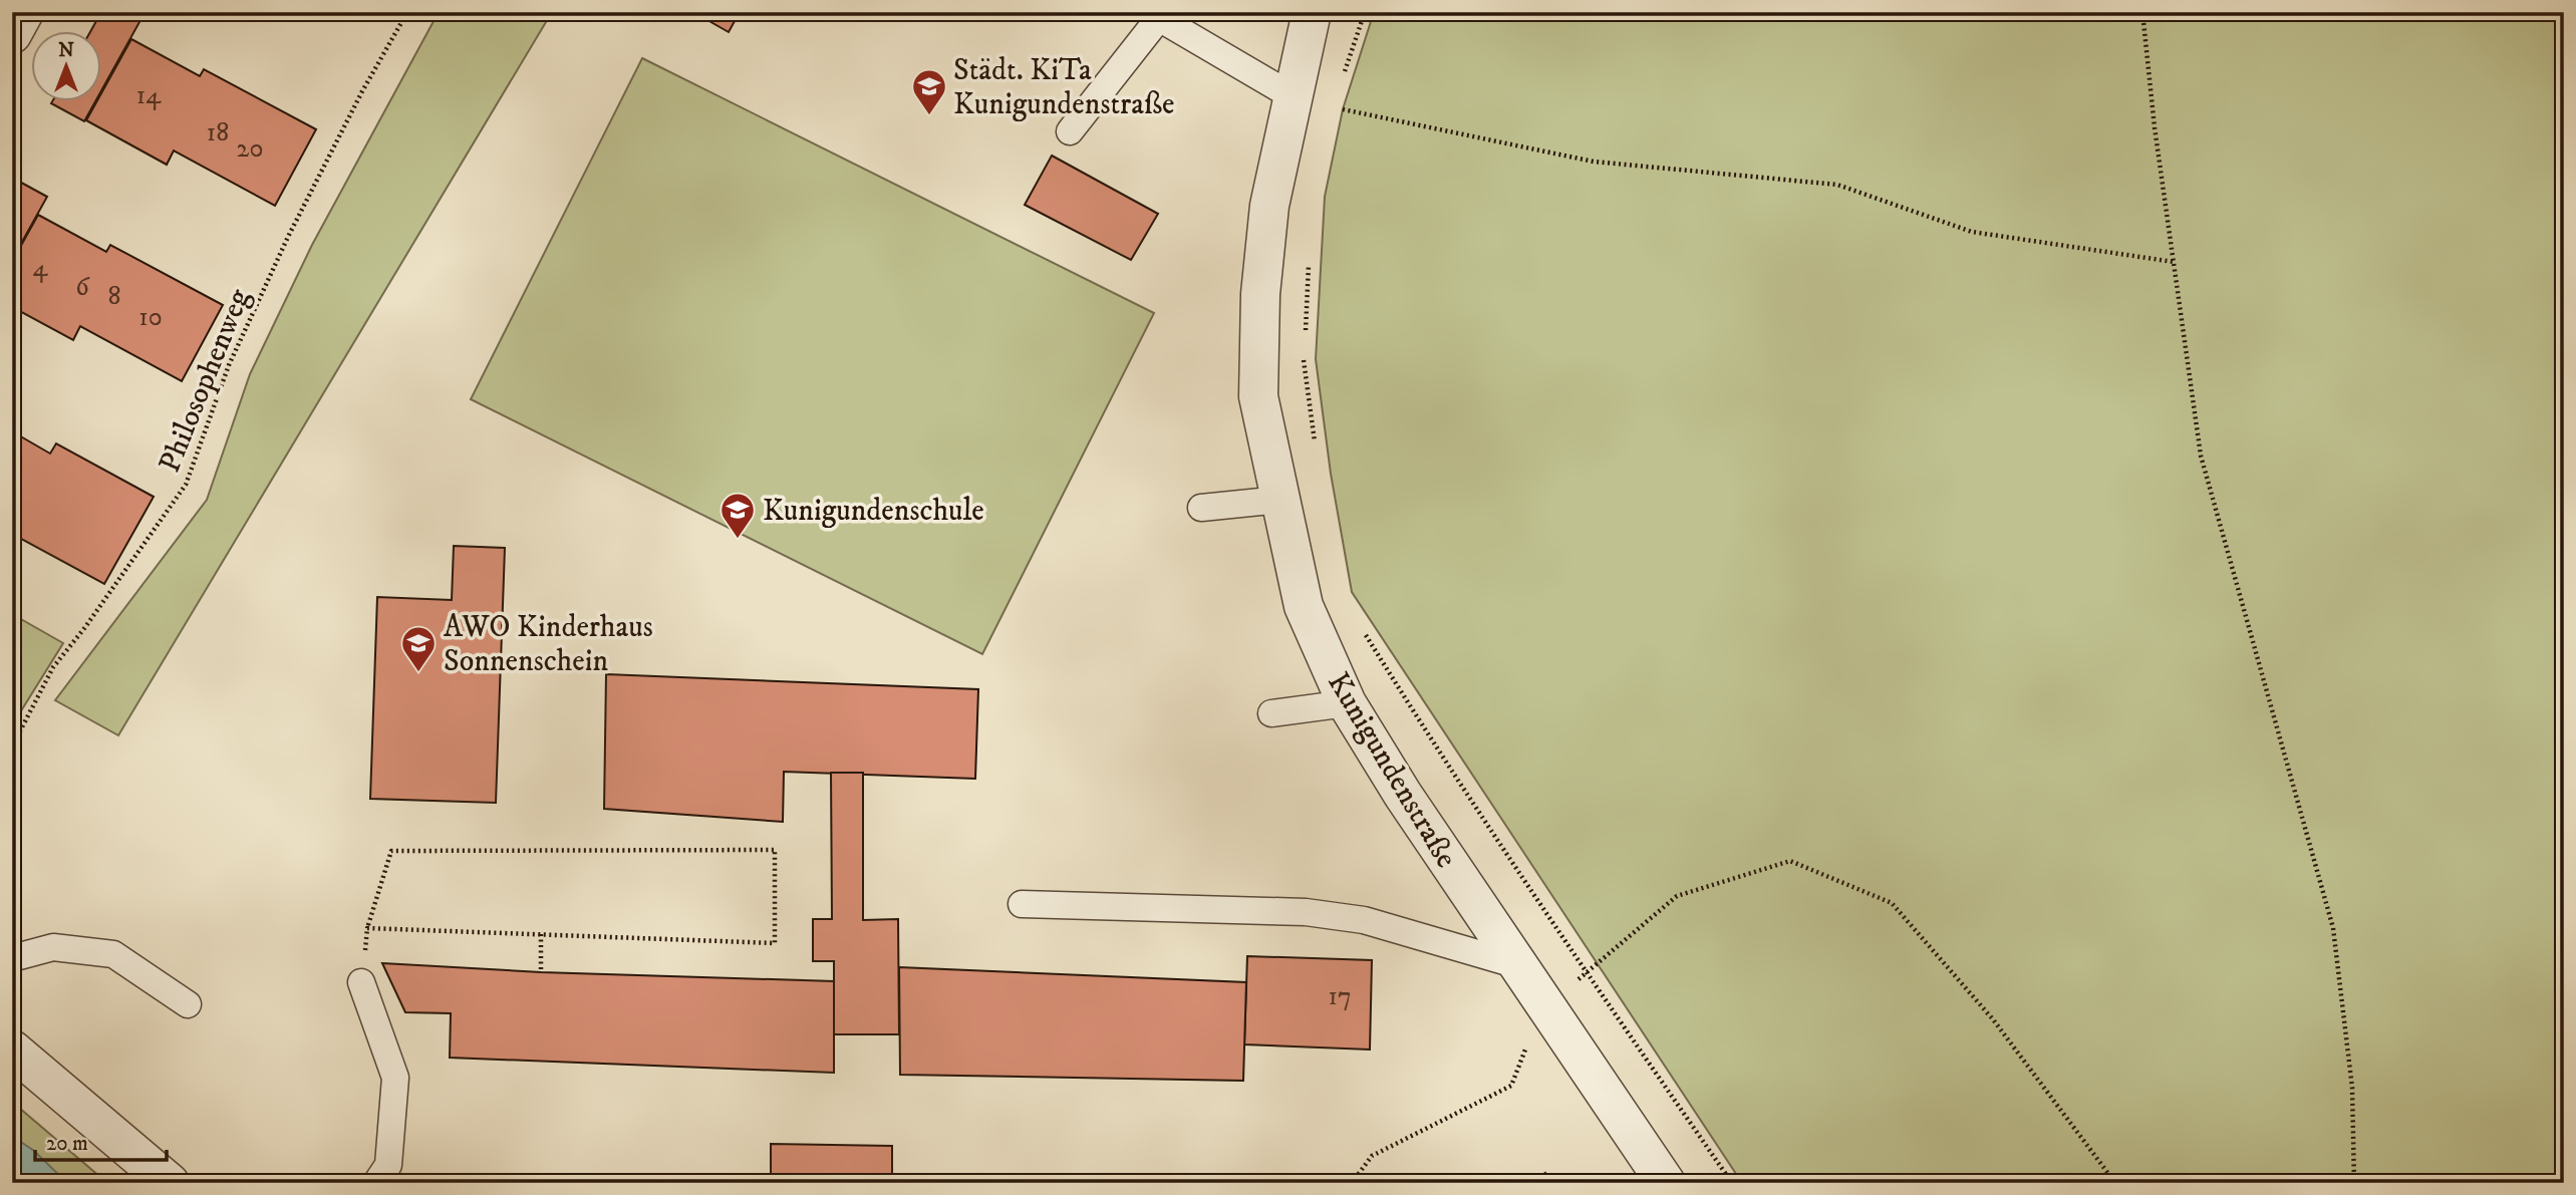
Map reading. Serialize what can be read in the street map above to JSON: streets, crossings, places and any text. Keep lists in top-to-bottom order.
{
  "streets": {
    "street": ["Kunigundenstraße"],
    "path": ["Philosophenweg"]
  },
  "places": {
    "school or university": ["Städt. KiTa Kunigundenstraße", "Kunigundenschule", "AWO Kinderhaus Sonnenschein"]
  },
  "house_numbers": [
    "14",
    "18",
    "20",
    "4",
    "6",
    "8",
    "10",
    "17"
  ],
  "scale_bar": "20 m",
  "north": "top"
}
